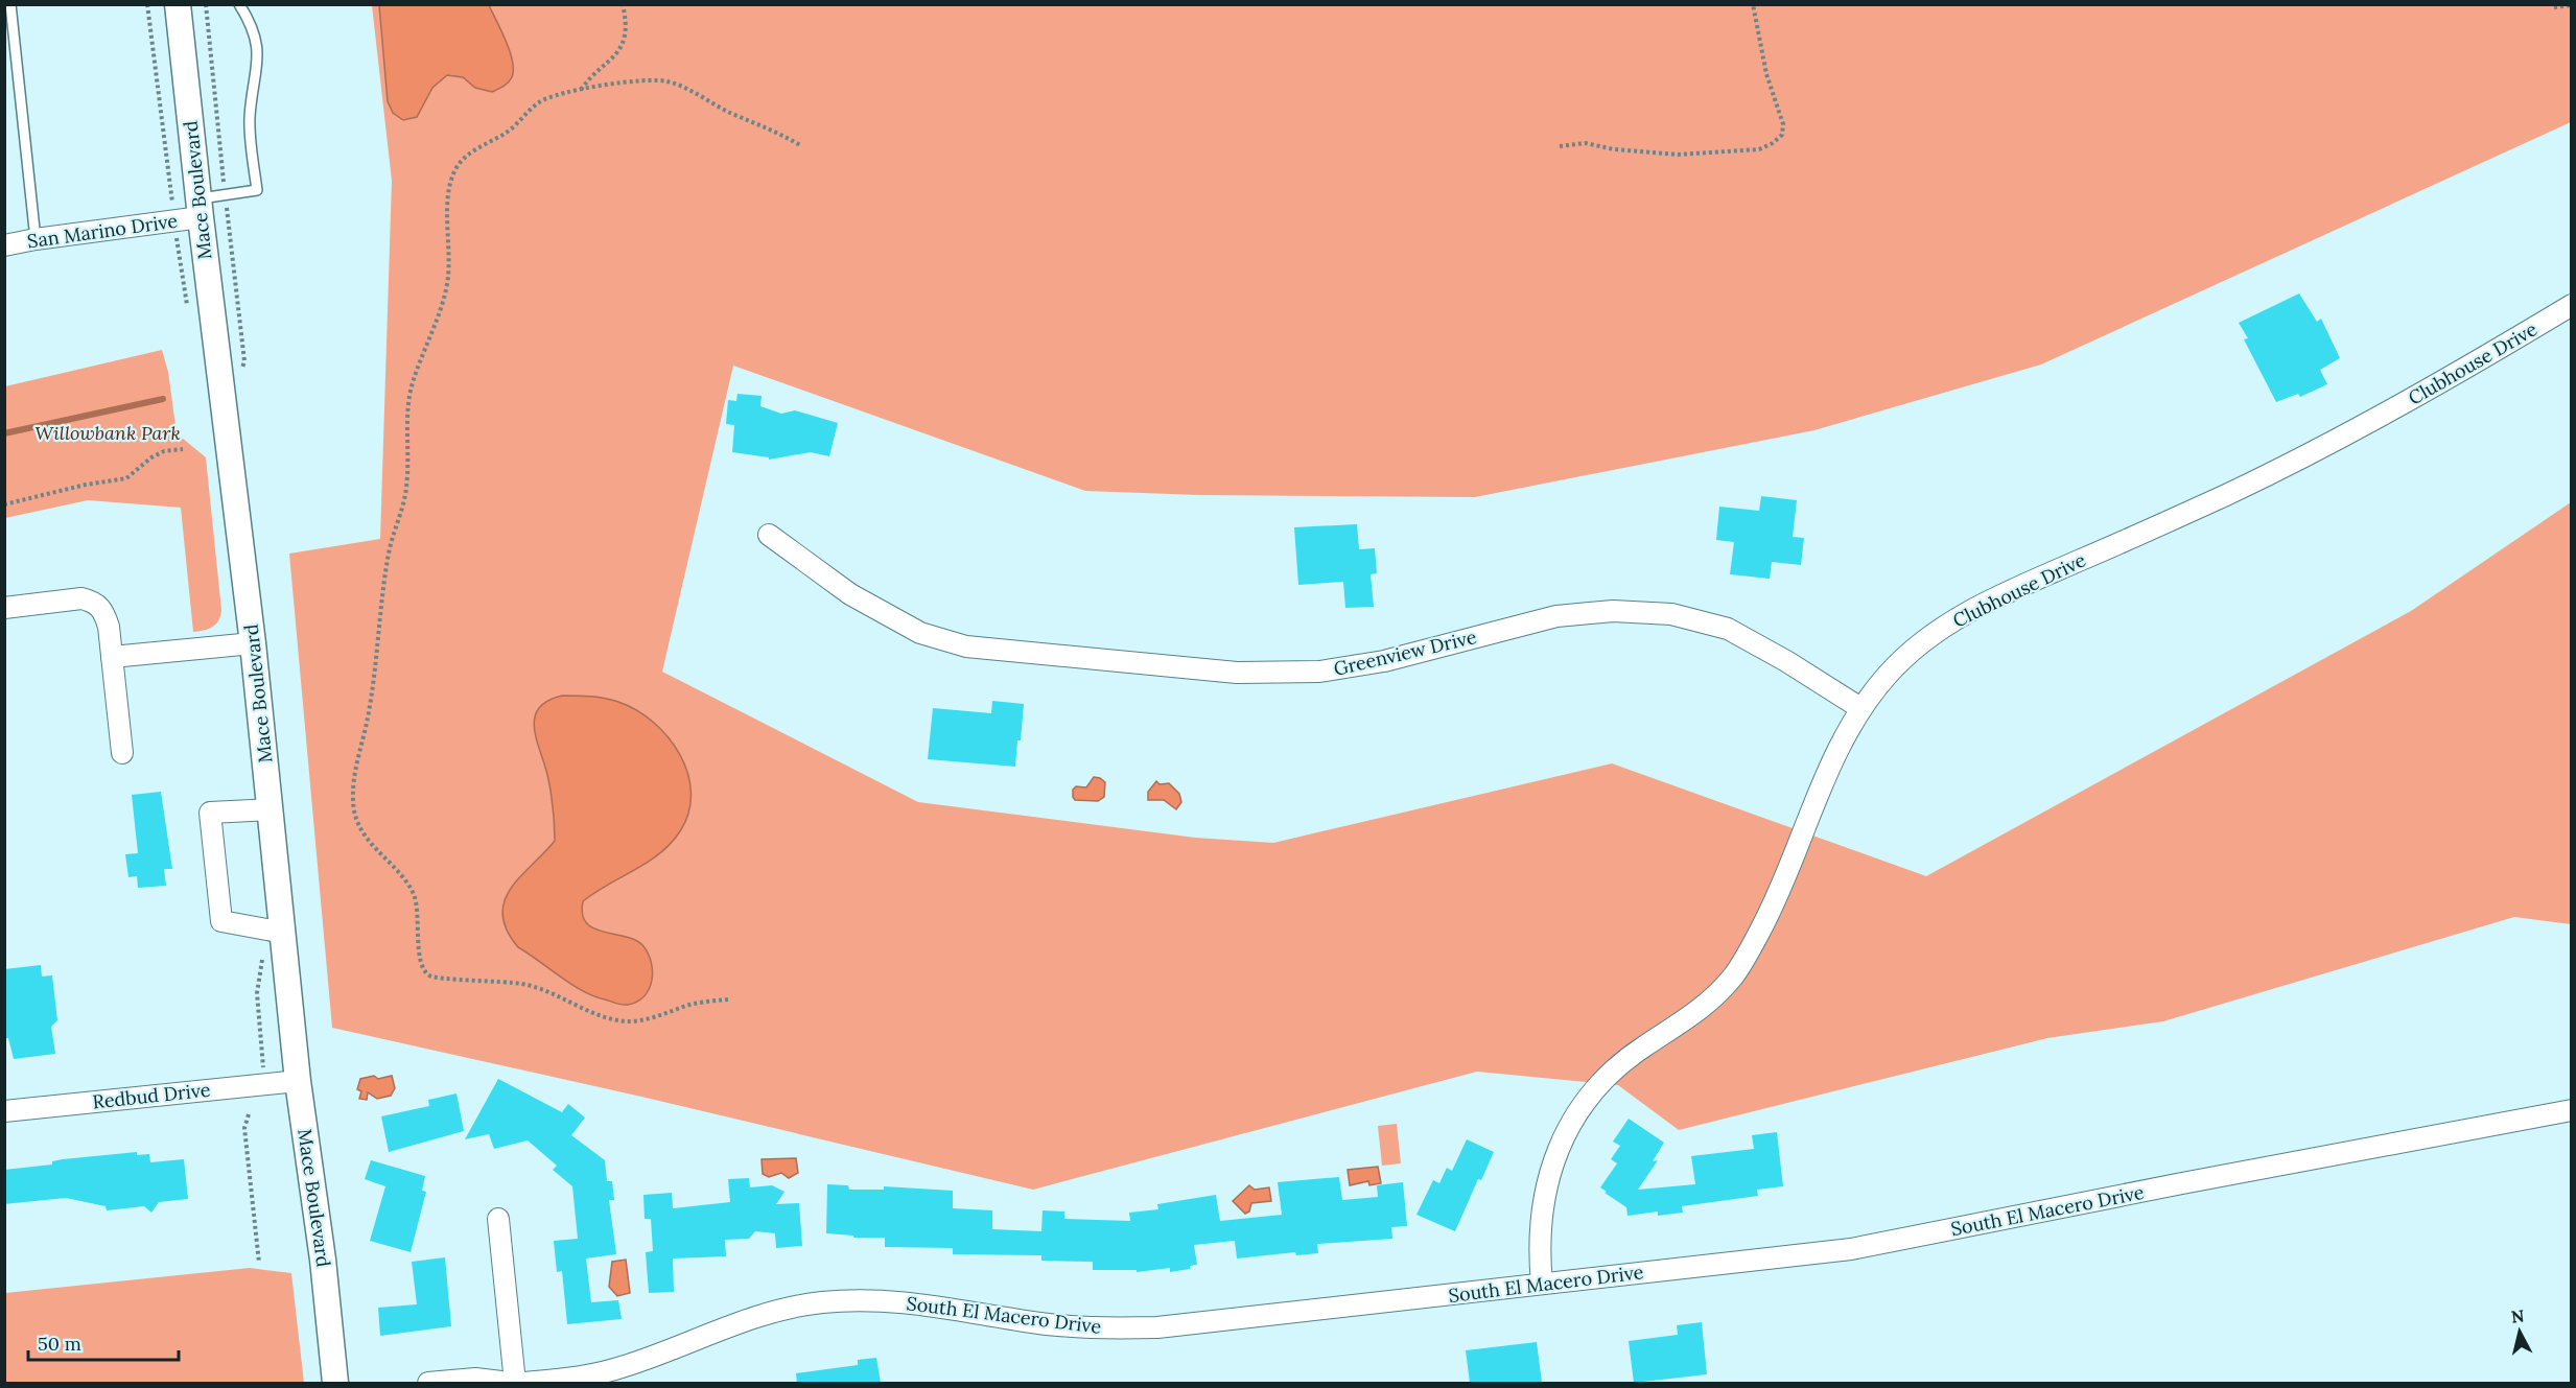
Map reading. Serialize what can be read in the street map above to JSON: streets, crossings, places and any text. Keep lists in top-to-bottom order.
{
  "streets": {
    "street": [
      "Mace Boulevard",
      "San Marino Drive",
      "Clubhouse Drive",
      "Greenview Drive",
      "Redbud Drive",
      "South El Macero Drive"
    ]
  },
  "crossings": [
    ["Mace Boulevard", "San Marino Drive"],
    ["Mace Boulevard", "Redbud Drive"],
    ["Clubhouse Drive", "Greenview Drive"],
    ["Clubhouse Drive", "South El Macero Drive"]
  ],
  "parks": ["Willowbank Park"],
  "scale_bar": "50 m",
  "north": "top"
}
